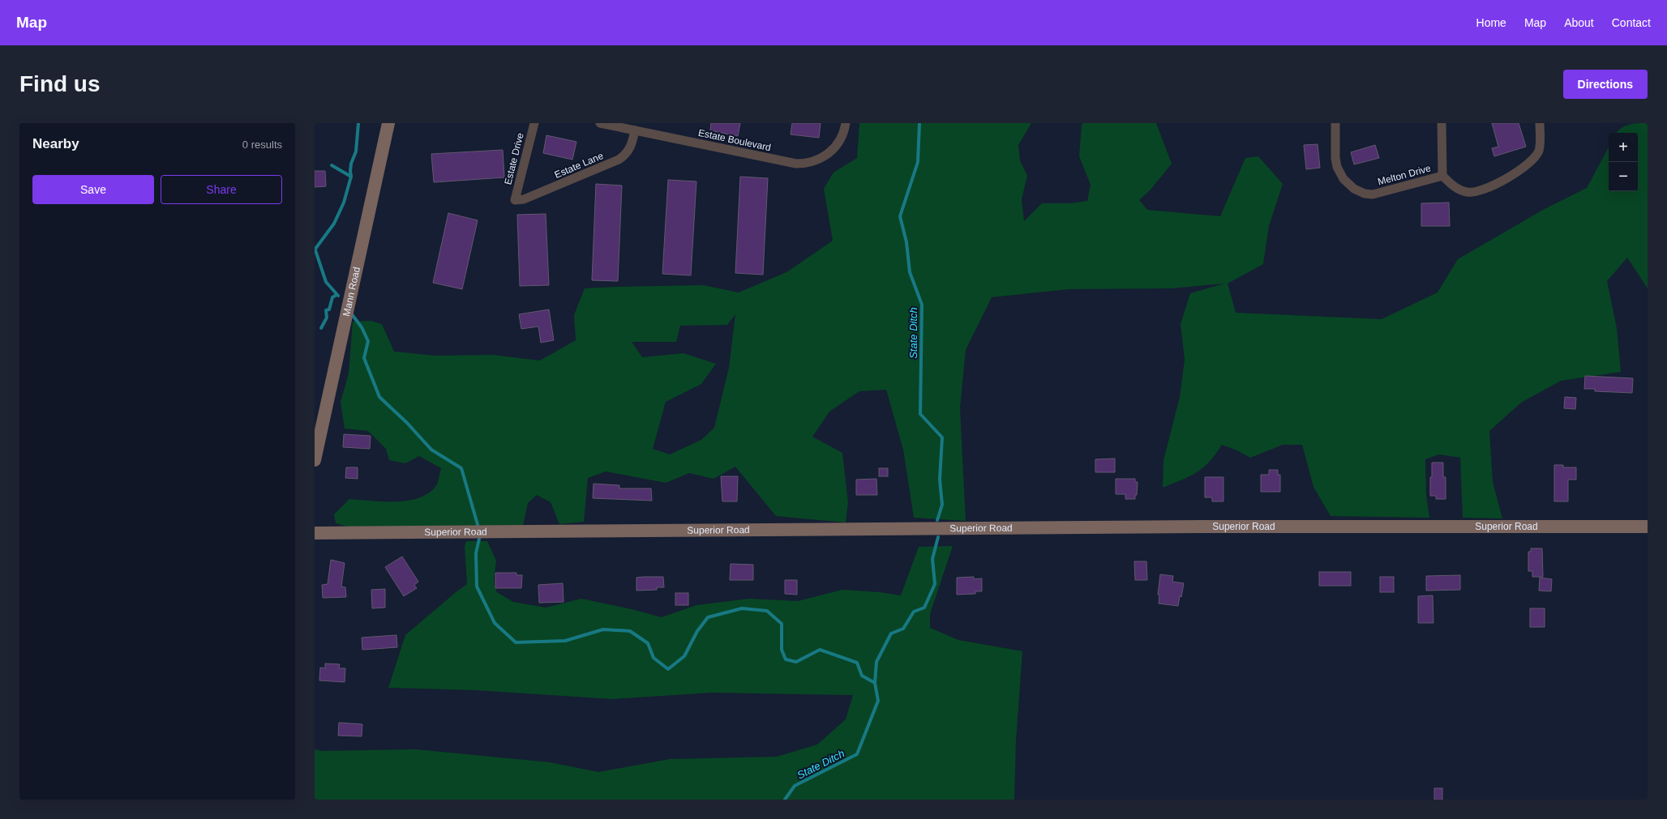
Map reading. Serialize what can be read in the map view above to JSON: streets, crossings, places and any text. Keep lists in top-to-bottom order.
{
  "streets": {
    "street": [
      "Estate Boulevard",
      "Estate Drive",
      "Estate Lane",
      "Melton Drive",
      "Mann Road",
      "Superior Road"
    ]
  },
  "crossings": [
    ["Estate Boulevard", "Estate Lane"],
    ["Estate Drive", "Estate Lane"]
  ],
  "water": ["State Ditch"],
  "page": {
    "header": "Map",
    "nav": [
      "Home",
      "Map",
      "About",
      "Contact"
    ],
    "buttons": [
      "Directions",
      ["Save", "Share"]
    ],
    "title": "Find us",
    "heading": ["Nearby", "0 results"],
    "map_buttons": ["+", "−"]
  }
}
